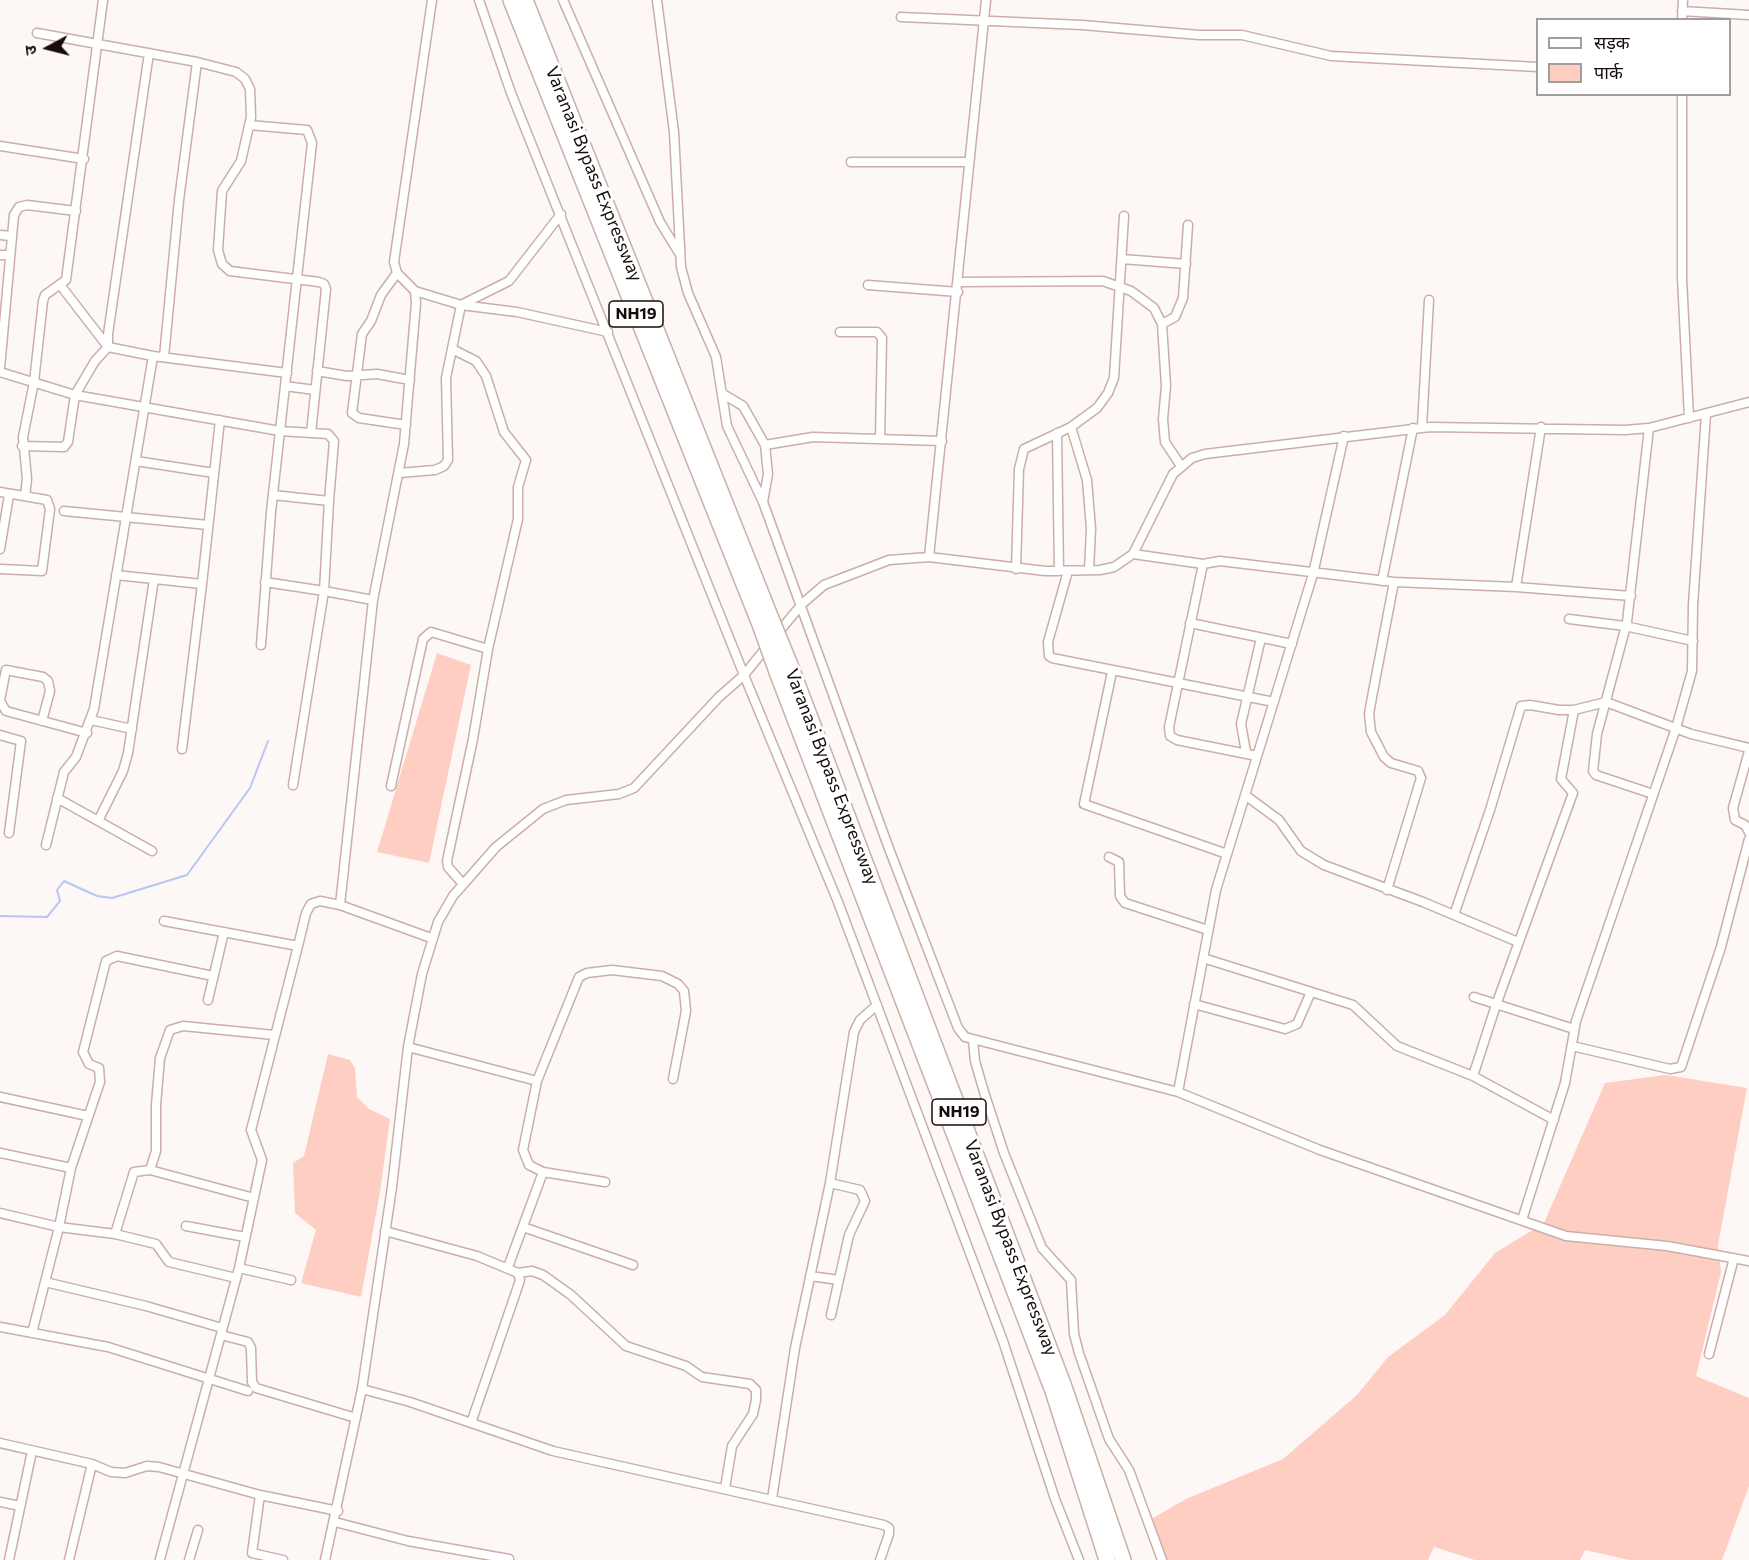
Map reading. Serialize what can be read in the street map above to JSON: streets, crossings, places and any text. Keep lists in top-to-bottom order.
{
  "streets": {
    "highway": ["Varanasi Bypass Expressway", "NH19"]
  },
  "legend": ["सड़क", "पार्क"],
  "north": "left"
}
